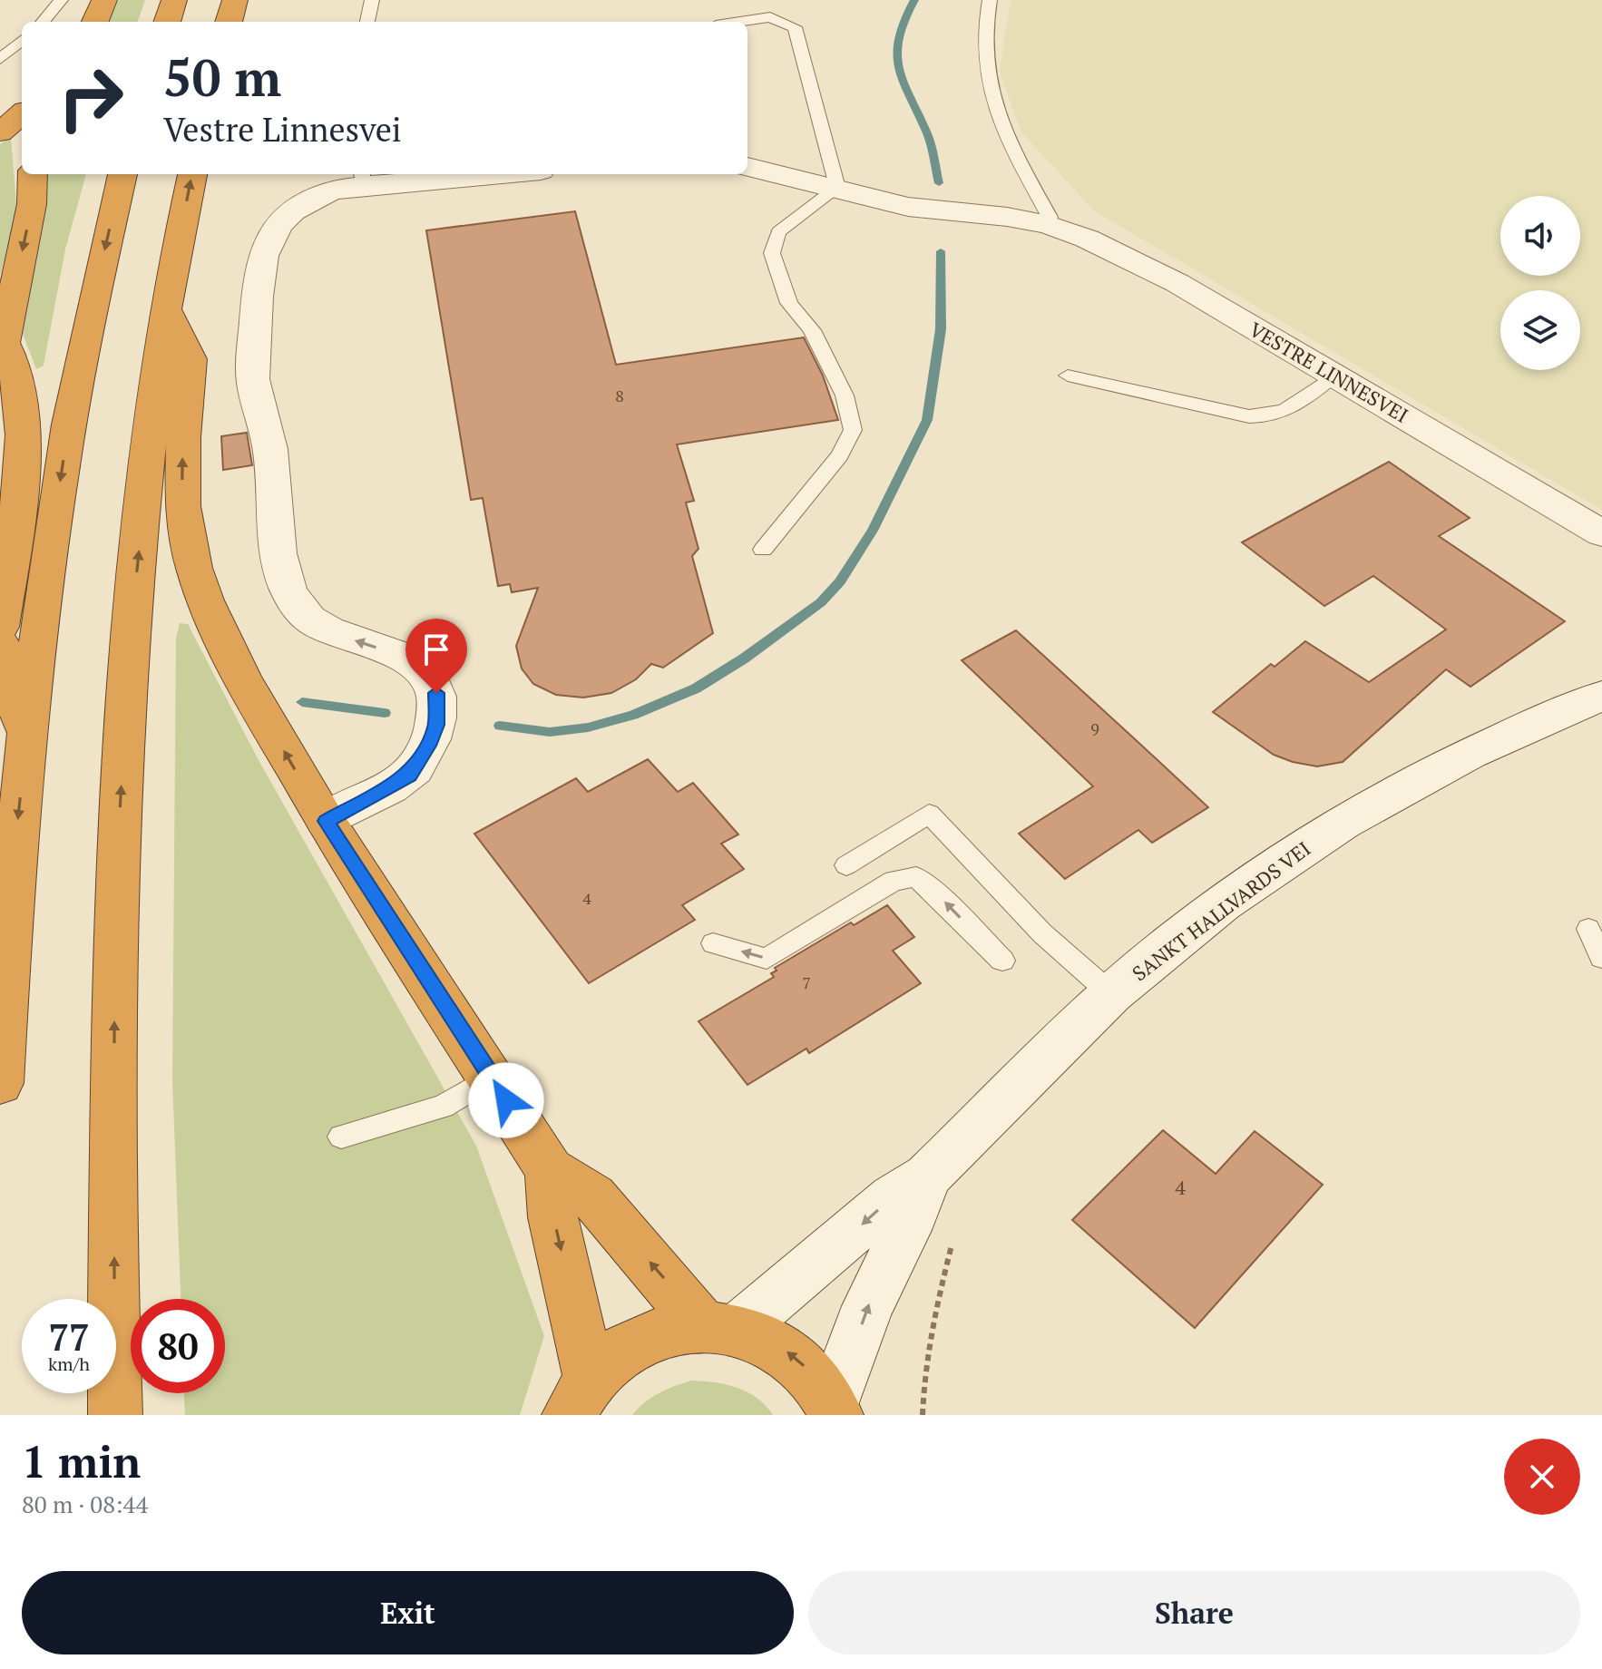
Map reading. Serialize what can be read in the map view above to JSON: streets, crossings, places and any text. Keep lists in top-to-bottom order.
{
  "streets": {
    "street": ["VESTRE LINNESVEI", "SANKT HALLVARDS VEI"]
  },
  "house_numbers": [
    "8",
    "9",
    "4",
    "7",
    "4"
  ],
  "page": {
    "turn": ["50 m", "Vestre Linnesvei"],
    "speed": "77 km/h",
    "limit": "80",
    "heading": ["1 min", "80 m · 08:44"],
    "buttons": ["Exit", "Share"]
  }
}
